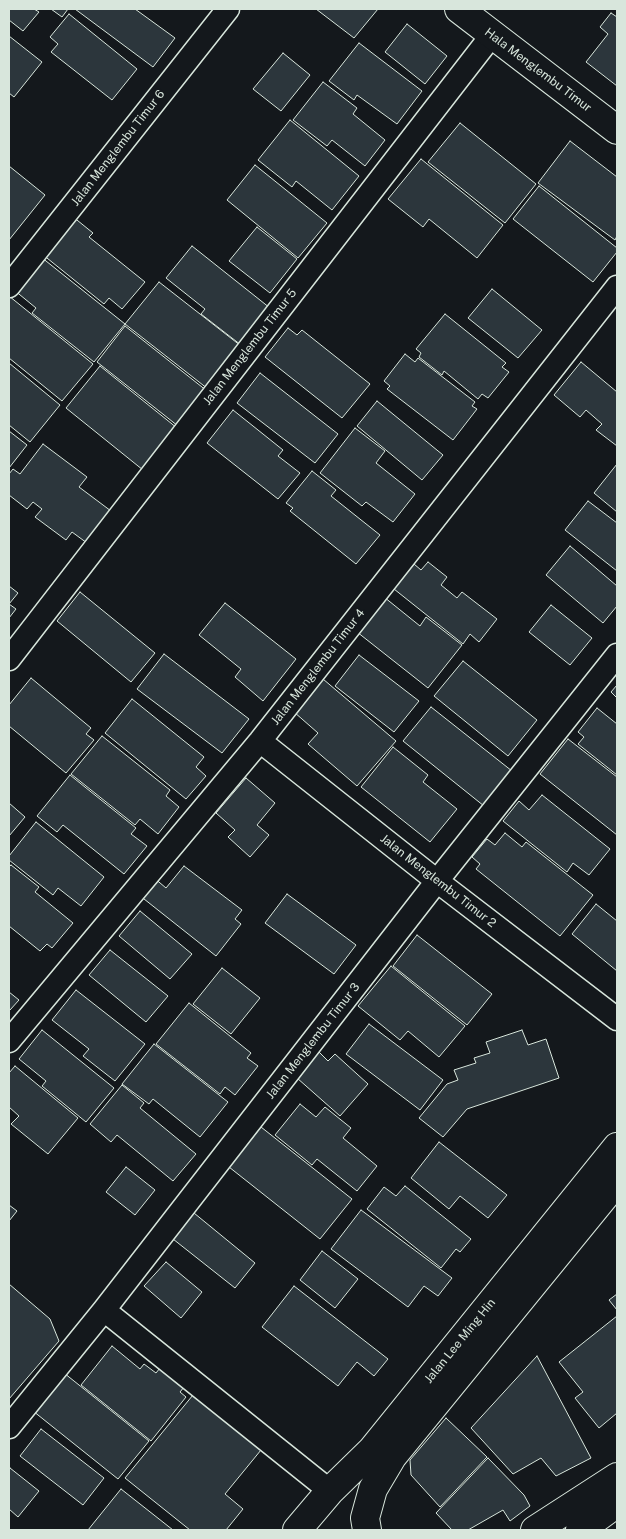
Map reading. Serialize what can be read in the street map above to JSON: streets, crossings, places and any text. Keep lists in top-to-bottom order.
{
  "streets": {
    "main road": ["Hala Menglembu Timur", "Jalan Lee Ming Hin"],
    "street": [
      "Jalan Menglembu Timur 6",
      "Jalan Menglembu Timur 5",
      "Jalan Menglembu Timur 4",
      "Jalan Menglembu Timur 2",
      "Jalan Menglembu Timur 3"
    ]
  },
  "crossings": [
    ["Hala Menglembu Timur", "Jalan Menglembu Timur 5"],
    ["Jalan Menglembu Timur 4", "Jalan Menglembu Timur 2"],
    ["Jalan Menglembu Timur 2", "Jalan Menglembu Timur 3"]
  ]
}
